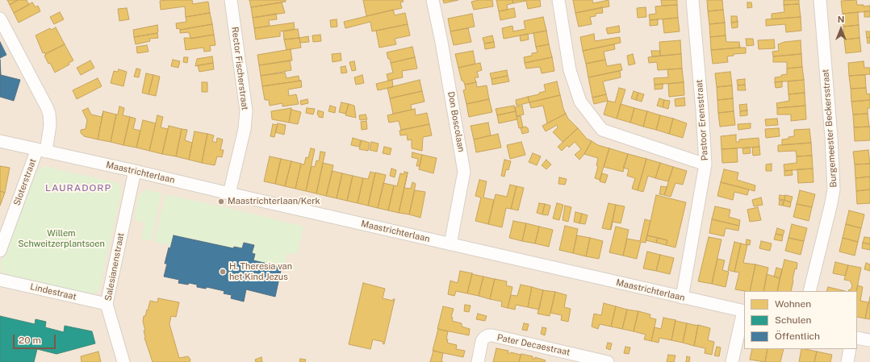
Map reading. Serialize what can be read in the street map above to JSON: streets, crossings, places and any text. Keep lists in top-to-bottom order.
{
  "streets": {
    "street": [
      "Rector Fischerstraat",
      "Pastoor Erensstraat",
      "Don Boscolaan",
      "Burgemeester Beckersstraat",
      "Maastrichterlaan",
      "Sloterstraat",
      "Salesianenstraat",
      "Lindestraat",
      "Pater Decaestraat"
    ]
  },
  "crossings": [
    ["Rector Fischerstraat", "Maastrichterlaan"],
    ["Pastoor Erensstraat", "Maastrichterlaan"],
    ["Don Boscolaan", "Maastrichterlaan"],
    ["Maastrichterlaan", "Sloterstraat"],
    ["Maastrichterlaan", "Salesianenstraat"],
    ["Salesianenstraat", "Lindestraat"]
  ],
  "districts": ["LAURADORP"],
  "parks": ["Willem Schweitzerplantsoen"],
  "places": ["Maastrichterlaan/Kerk", "H. Theresia van het Kind Jezus"],
  "legend": ["Wohnen", "Schulen", "Öffentlich"],
  "scale_bar": "20 m",
  "north": "top"
}
